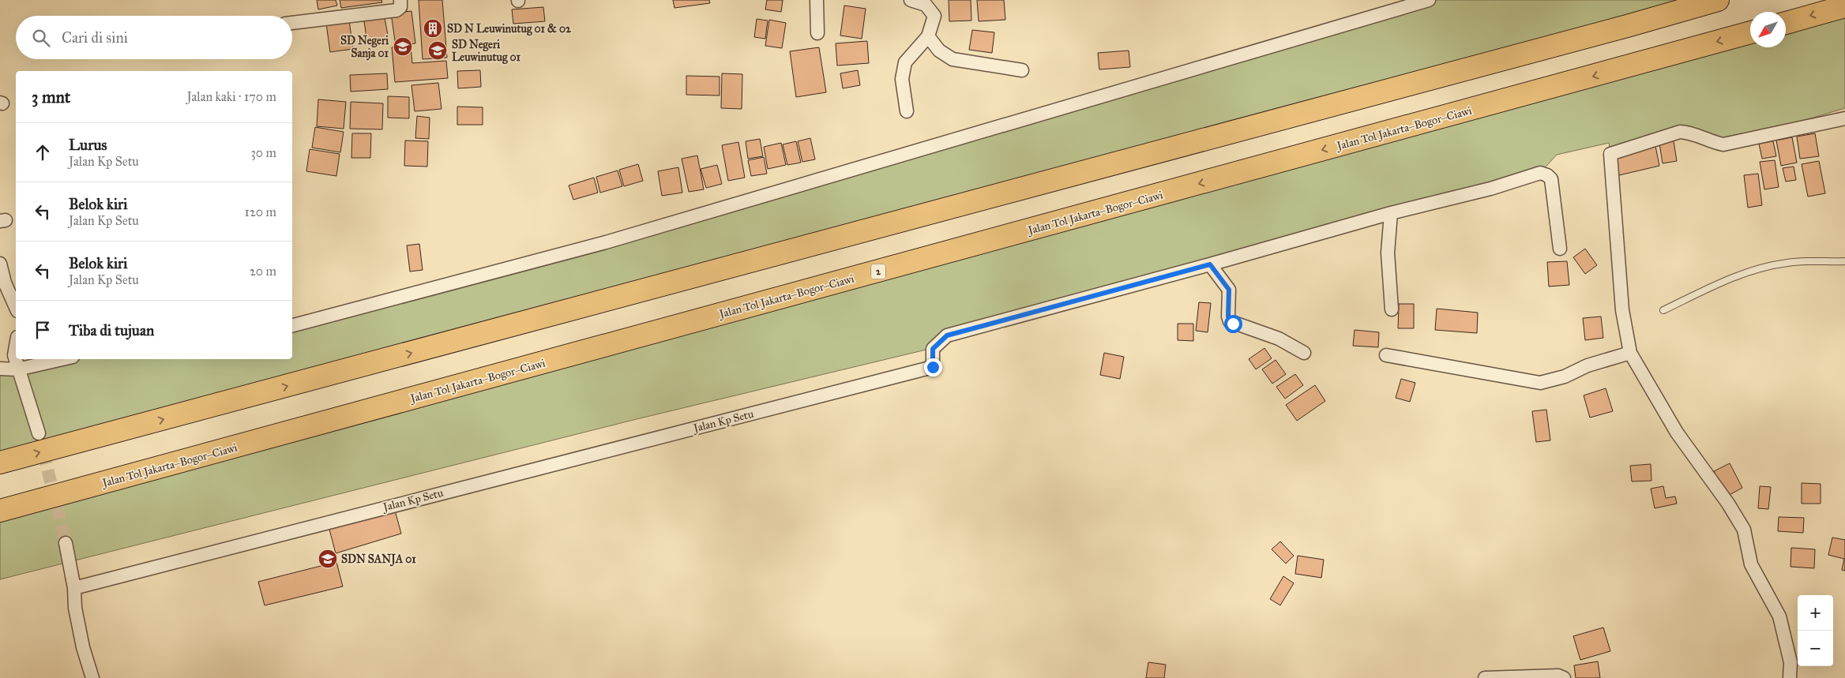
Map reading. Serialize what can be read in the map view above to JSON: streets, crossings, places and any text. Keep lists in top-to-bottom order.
{
  "streets": {
    "highway": ["Jalan Tol Jakarta–Bogor–Ciawi", "2"],
    "street": ["Jalan Kp Setu"]
  },
  "places": {
    "building": ["SD N Leuwinutug 01 & 02"],
    "school or university": ["SD Negeri Sanja 01", "SD Negeri Leuwinutug 01", "SDN SANJA 01"]
  },
  "north": "bottom left",
  "page": {
    "search": "Cari di sini",
    "heading": ["3 mnt", "Jalan kaki · 170 m"],
    "list": [
      ["Lurus", "Jalan Kp Setu", "30 m"],
      ["Belok kiri", "Jalan Kp Setu", "120 m"],
      ["Belok kiri", "Jalan Kp Setu", "20 m"],
      "Tiba di tujuan"
    ],
    "map_buttons": ["+", "−"]
  }
}
